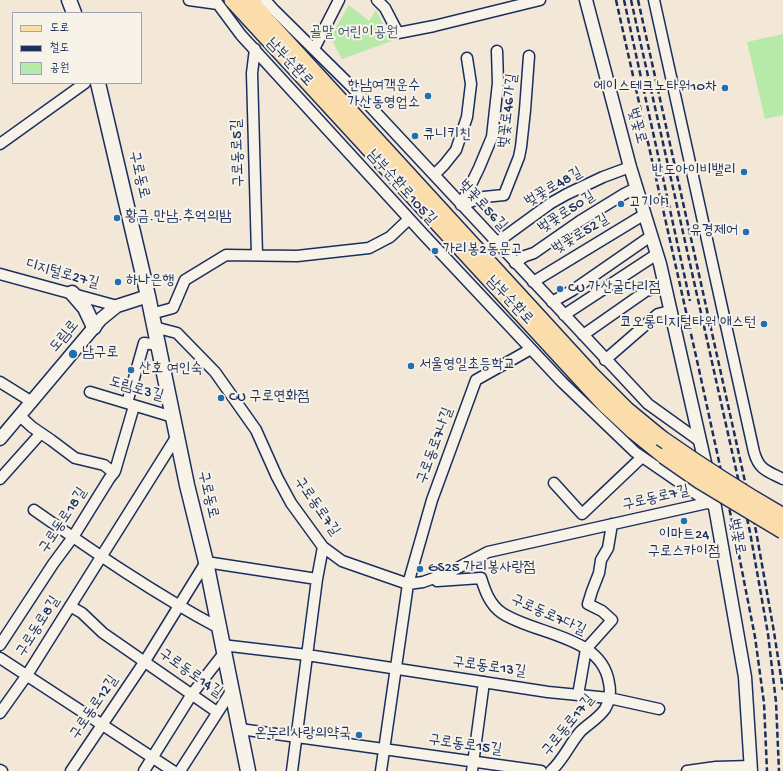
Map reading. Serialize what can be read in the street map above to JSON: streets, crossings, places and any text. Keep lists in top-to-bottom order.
{
  "streets": {
    "main road": ["남부순환로", "구로동로"],
    "street": [
      "벚꽃로46가길",
      "벚꽃로",
      "구로동로5길",
      "남부순환로105길",
      "벚꽃로48길",
      "벚꽃로56길",
      "벚꽃로50길",
      "벚꽃로52길",
      "디지털로27길",
      "도림로",
      "도림로3길",
      "구로동로7나길",
      "구로동로7길",
      "구로동로18길",
      "구로동로7다길",
      "구로동로8길",
      "구로동로13길",
      "구로동로14길",
      "구로동로12길",
      "구로동로17길",
      "구로동로15길"
    ]
  },
  "crossings": [
    ["남부순환로", "남부순환로105길"],
    ["벚꽃로46가길", "벚꽃로56길"],
    ["벚꽃로", "남부순환로105길"],
    ["벚꽃로", "벚꽃로48길"],
    ["벚꽃로", "벚꽃로56길"],
    ["벚꽃로", "벚꽃로50길"],
    ["벚꽃로", "벚꽃로52길"],
    ["벚꽃로", "구로동로7길"],
    ["구로동로5길", "남부순환로105길"],
    ["구로동로", "도림로"],
    ["구로동로", "도림로3길"],
    ["구로동로", "구로동로7길"],
    ["구로동로", "구로동로8길"],
    ["구로동로", "구로동로13길"],
    ["구로동로", "구로동로14길"],
    ["구로동로", "구로동로12길"],
    ["구로동로", "구로동로15길"],
    ["남부순환로105길", "구로동로7나길"],
    ["남부순환로105길", "구로동로7길"],
    ["벚꽃로48길", "벚꽃로56길"],
    ["벚꽃로56길", "벚꽃로50길"],
    ["벚꽃로56길", "벚꽃로52길"],
    ["디지털로27길", "도림로"],
    ["도림로3길", "구로동로18길"],
    ["구로동로7나길", "구로동로7길"],
    ["구로동로7길", "구로동로7다길"],
    ["구로동로7다길", "구로동로13길"],
    ["구로동로7다길", "구로동로17길"],
    ["구로동로13길", "구로동로17길"],
    ["구로동로14길", "구로동로12길"]
  ],
  "parks": ["골말 어린이공원"],
  "places": [
    "에이스테크노타워10차",
    "한남여객운수 가산동영업소",
    "큐니키친",
    "반도아이비밸리",
    "고기야!",
    "황금.만남.추억의밤",
    "유경제어",
    "가리봉2동문고",
    "하나은행",
    "CU 가산굴다리점",
    "코오롱디지털타워 애스턴",
    "남구로",
    "서울영일초등학교",
    "산호 여인숙",
    "CU 구로연화점",
    "이마트24 구로스카이점",
    "GS25 가리봉사랑점",
    "온누리사랑의약국"
  ],
  "legend": ["도로", "철도", "공원"]
}
